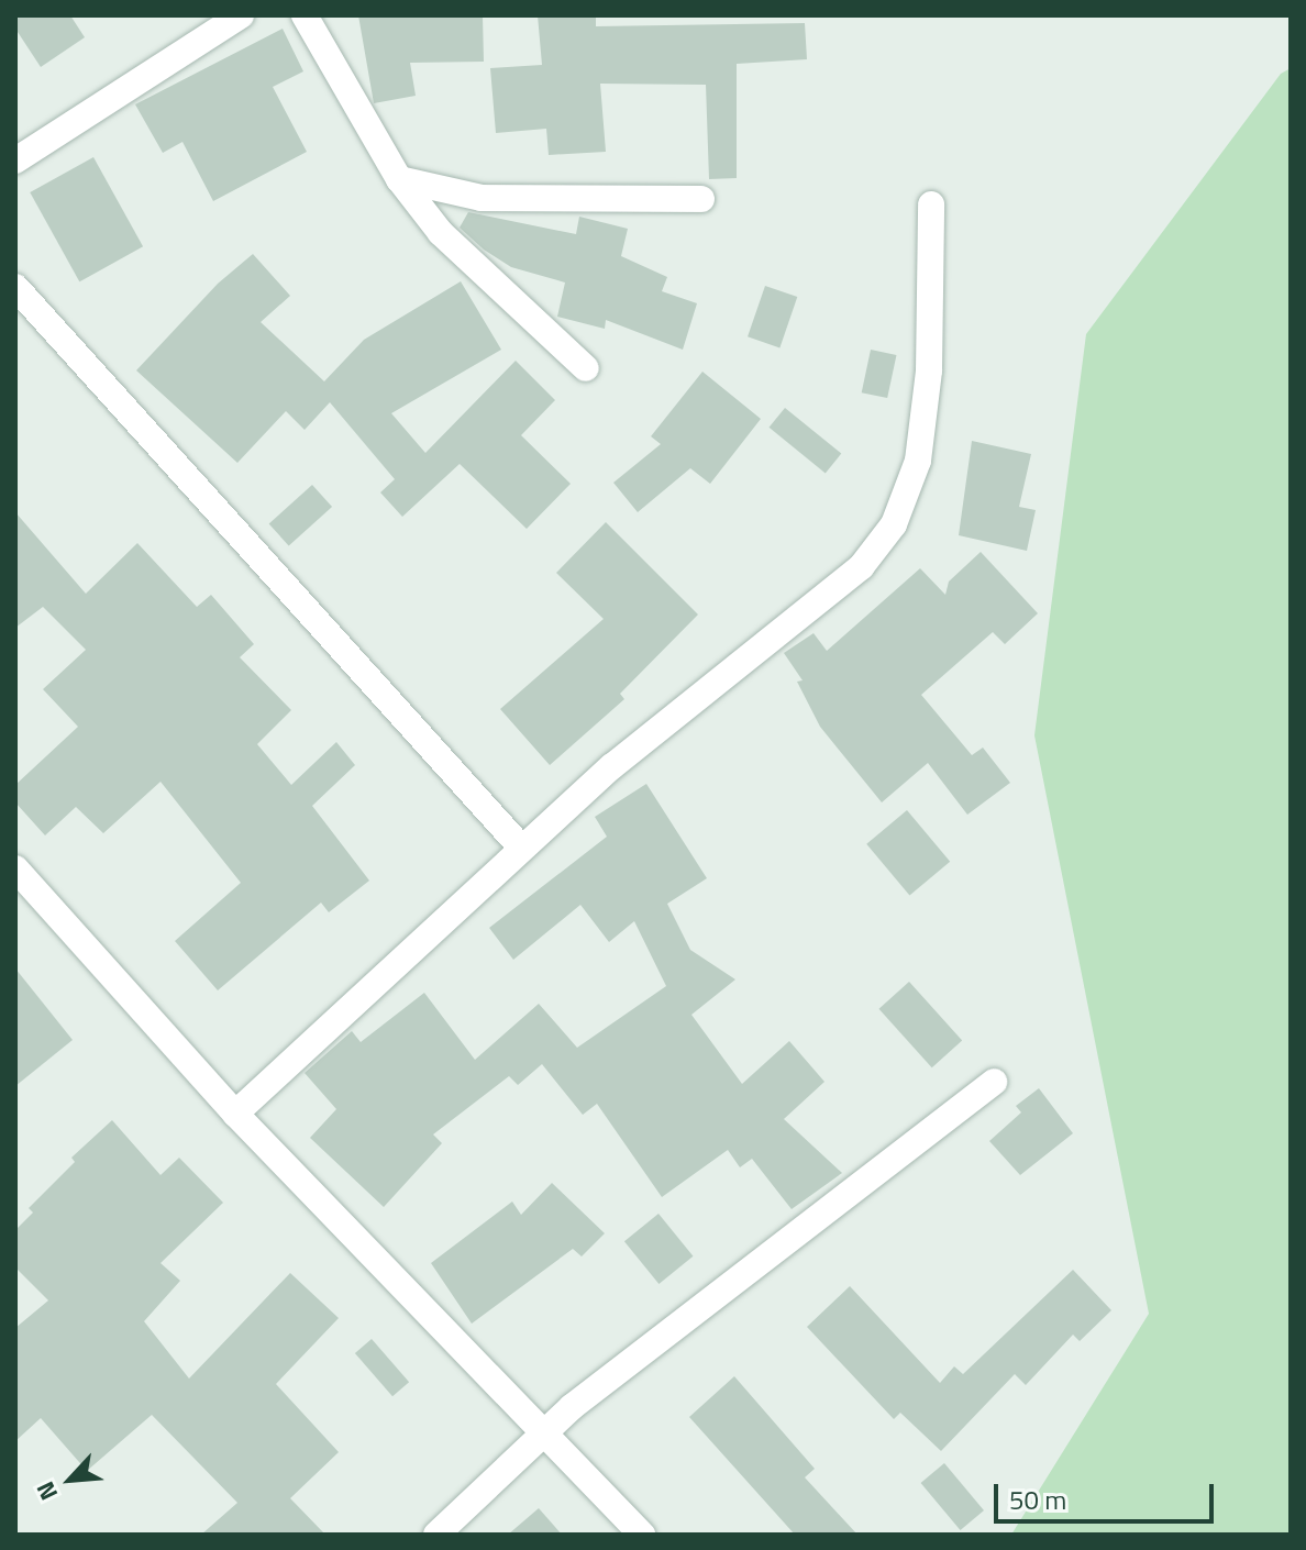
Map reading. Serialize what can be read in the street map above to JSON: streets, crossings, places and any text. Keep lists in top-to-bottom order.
{
  "scale_bar": "50 m",
  "north": "bottom left"
}
